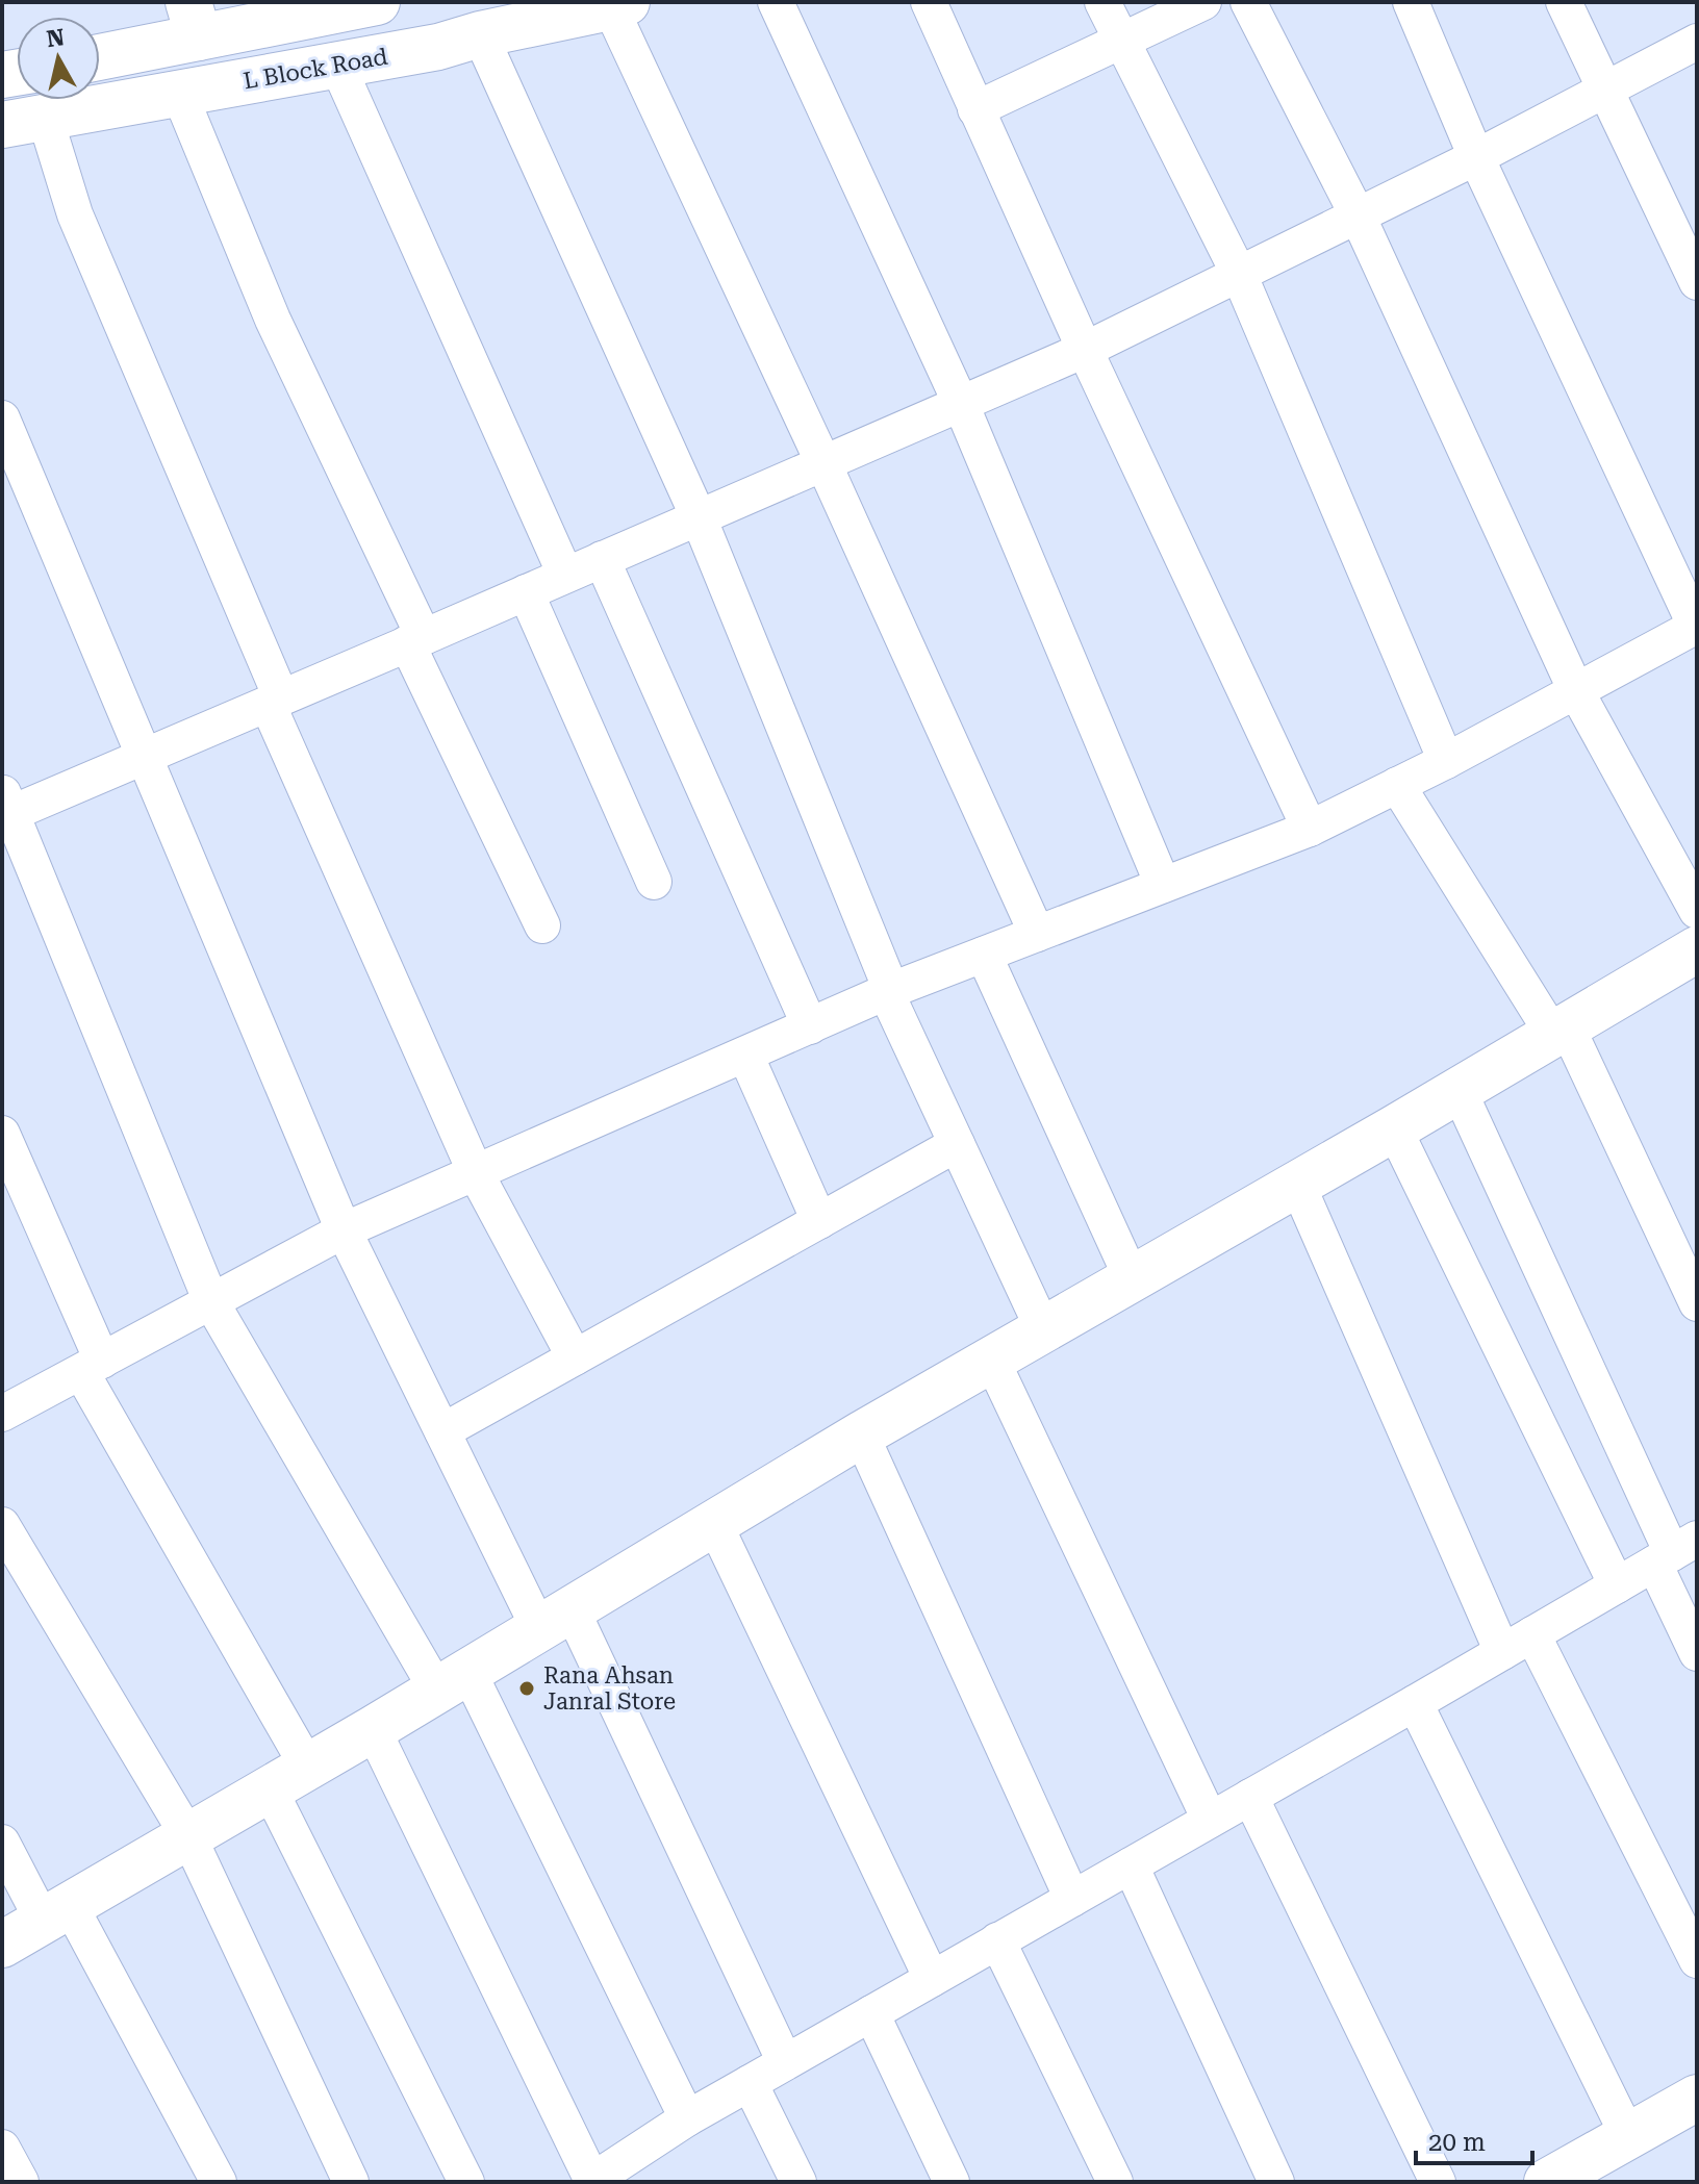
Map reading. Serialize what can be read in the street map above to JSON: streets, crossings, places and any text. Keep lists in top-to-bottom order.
{
  "streets": {
    "street": ["L Block Road"]
  },
  "places": ["Rana Ahsan Janral Store"],
  "scale_bar": "20 m",
  "north": "top"
}
